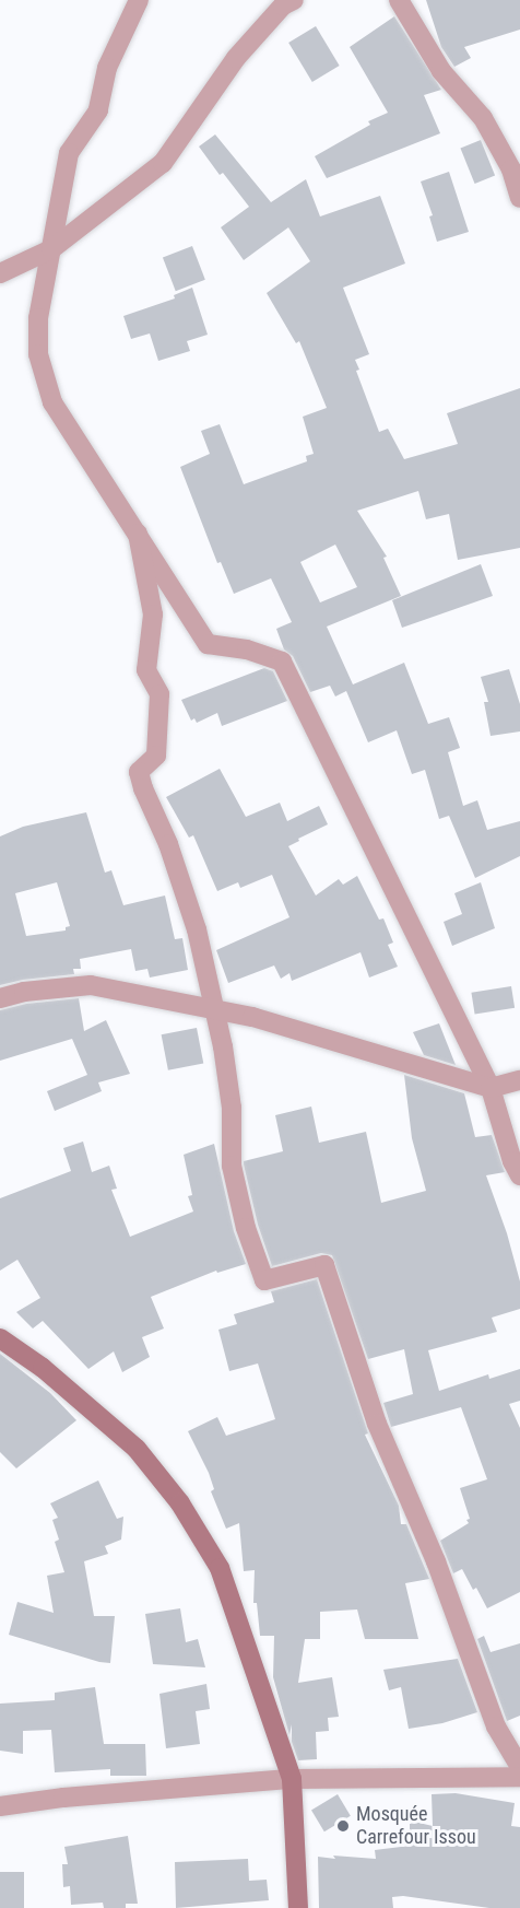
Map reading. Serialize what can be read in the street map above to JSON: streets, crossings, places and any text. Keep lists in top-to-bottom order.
{
  "places": ["Mosquée Carrefour Issou"]
}
